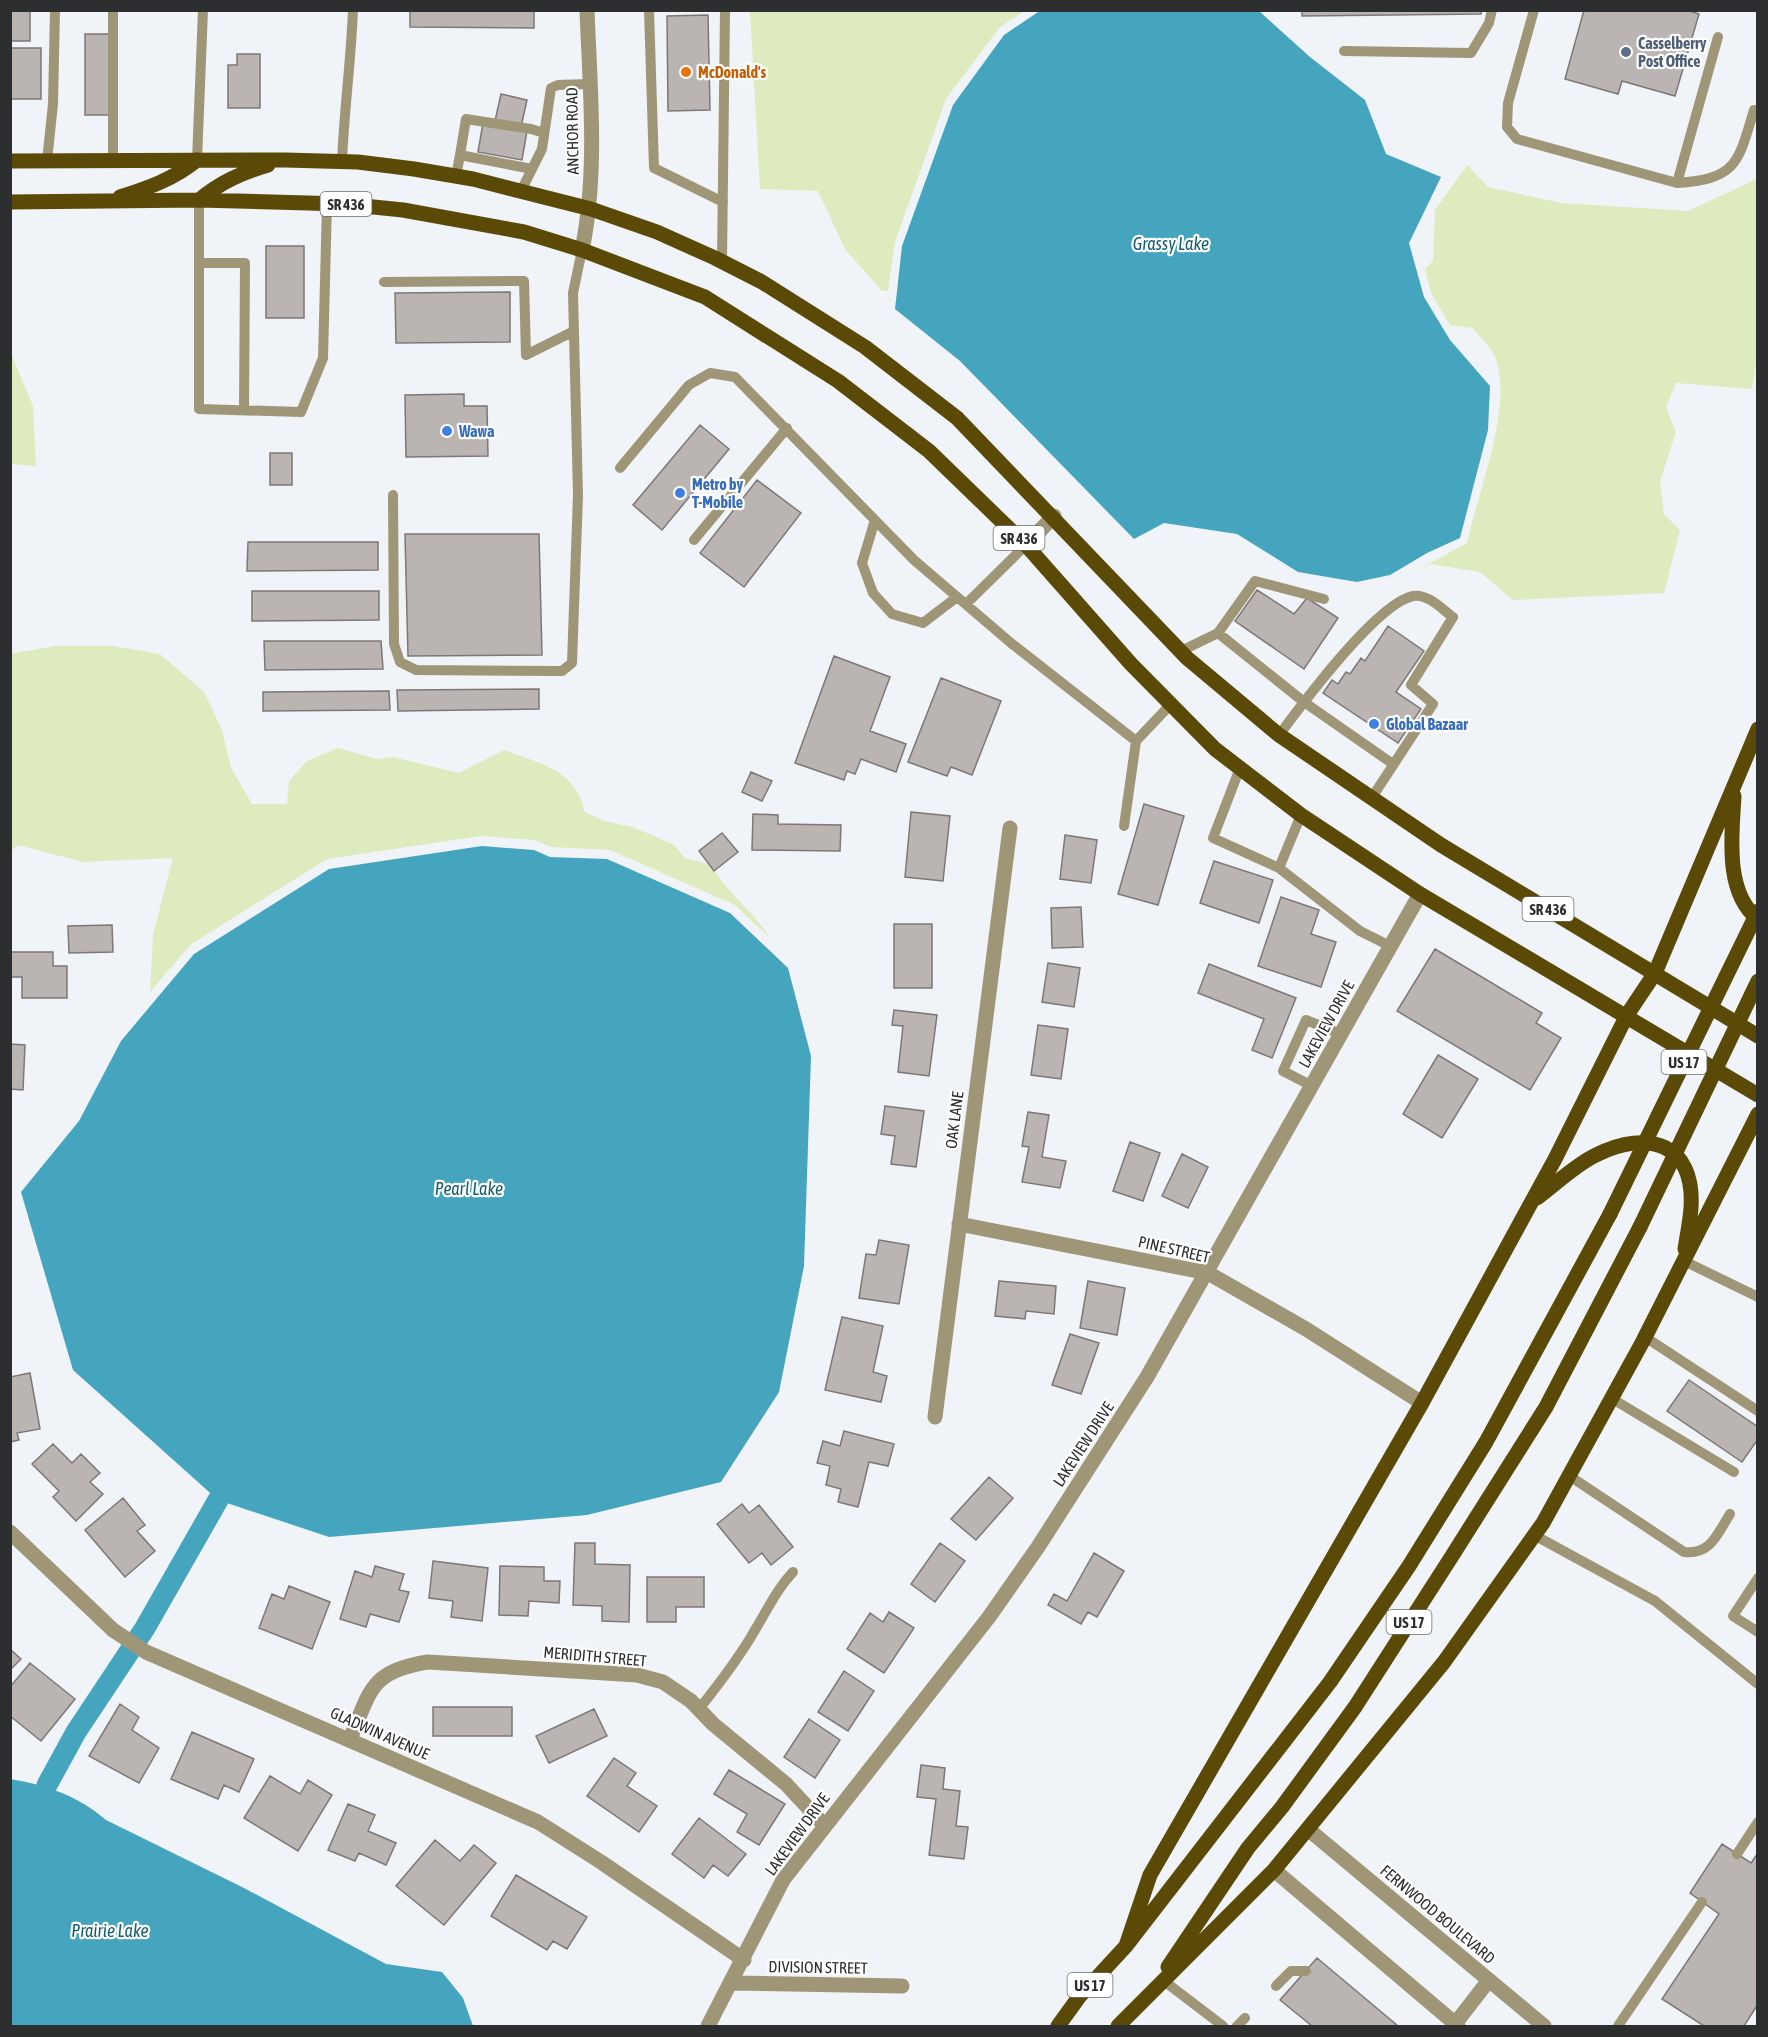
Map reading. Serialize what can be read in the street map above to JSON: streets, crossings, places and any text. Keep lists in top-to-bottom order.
{
  "streets": {
    "main road": ["SR 436", "US 17"],
    "street": [
      "ANCHOR ROAD",
      "LAKEVIEW DRIVE",
      "OAK LANE",
      "PINE STREET",
      "MERIDITH STREET",
      "GLADWIN AVENUE",
      "FERNWOOD BOULEVARD",
      "DIVISION STREET"
    ]
  },
  "crossings": [
    ["ANCHOR ROAD", "SR 436"],
    ["SR 436", "LAKEVIEW DRIVE"],
    ["LAKEVIEW DRIVE", "PINE STREET"],
    ["LAKEVIEW DRIVE", "MERIDITH STREET"],
    ["LAKEVIEW DRIVE", "GLADWIN AVENUE"],
    ["LAKEVIEW DRIVE", "DIVISION STREET"],
    ["OAK LANE", "PINE STREET"],
    ["MERIDITH STREET", "GLADWIN AVENUE"]
  ],
  "water": ["Grassy Lake", "Pearl Lake", "Prairie Lake"],
  "places": [
    "Casselberry Post Office",
    "McDonald's",
    "Wawa",
    "Metro by T-Mobile",
    "Global Bazaar"
  ]
}
